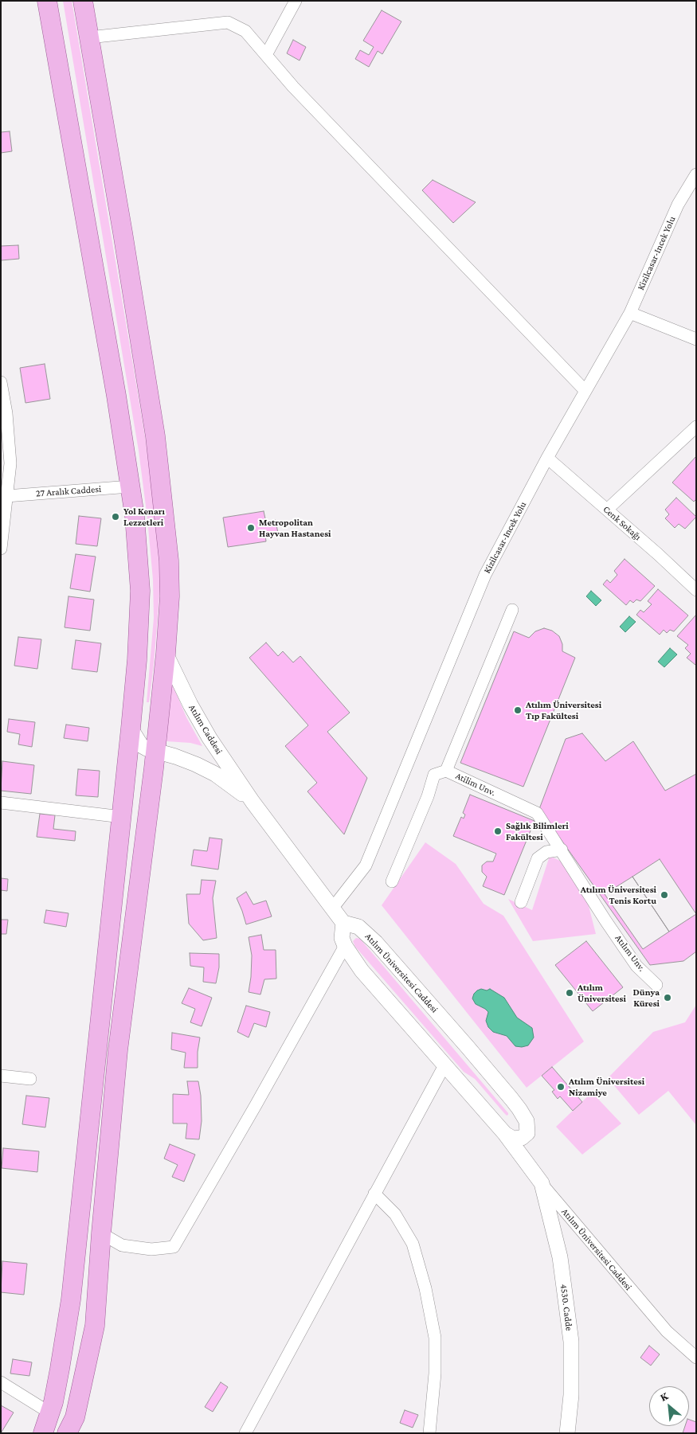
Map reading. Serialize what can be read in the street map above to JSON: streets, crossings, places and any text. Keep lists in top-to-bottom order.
{
  "streets": {
    "street": [
      "Kizilcasar-Incek Yolu",
      "27 Aralık Caddesi",
      "Cenk Sokağı",
      "Atılım Caddesi",
      "Atilim Unv.",
      "Atılım Unv.",
      "Atılım Üniversitesi Caddesi",
      "4530. Cadde"
    ]
  },
  "crossings": [
    ["Kizilcasar-Incek Yolu", "Cenk Sokağı"],
    ["Kizilcasar-Incek Yolu", "Atılım Caddesi"],
    ["Atılım Caddesi", "Atılım Üniversitesi Caddesi"],
    ["Atilim Unv.", "Atılım Unv."],
    ["Atılım Üniversitesi Caddesi", "4530. Cadde"]
  ],
  "places": [
    "Yol Kenarı Lezzetleri",
    "Metropolitan Hayvan Hastanesi",
    "Atılım Üniversitesi Tıp Fakültesi",
    "Sağlık Bilimleri Fakültesi",
    "Atılım Üniversitesi Tenis Kortu",
    "Atılım Üniversitesi",
    "Dünya Küresi",
    "Atılım Üniversitesi Nizamiye"
  ],
  "north": "top left"
}
